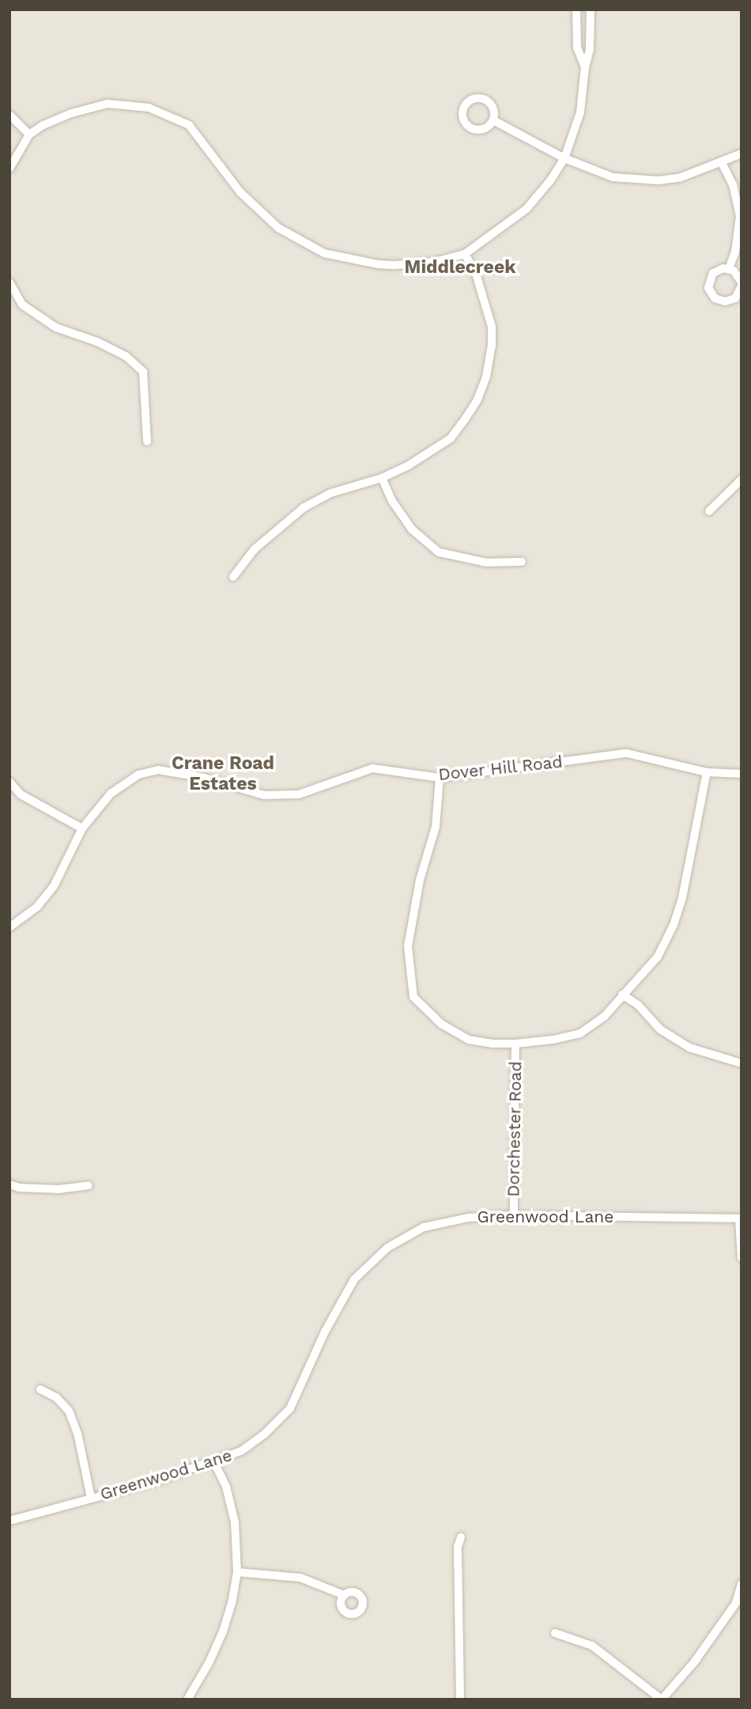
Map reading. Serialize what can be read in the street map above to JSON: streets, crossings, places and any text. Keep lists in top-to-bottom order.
{
  "streets": {
    "street": ["Dover Hill Road", "Dorchester Road", "Greenwood Lane"]
  },
  "crossings": [
    ["Dorchester Road", "Greenwood Lane"]
  ],
  "districts": ["Middlecreek", "Crane Road Estates"]
}
